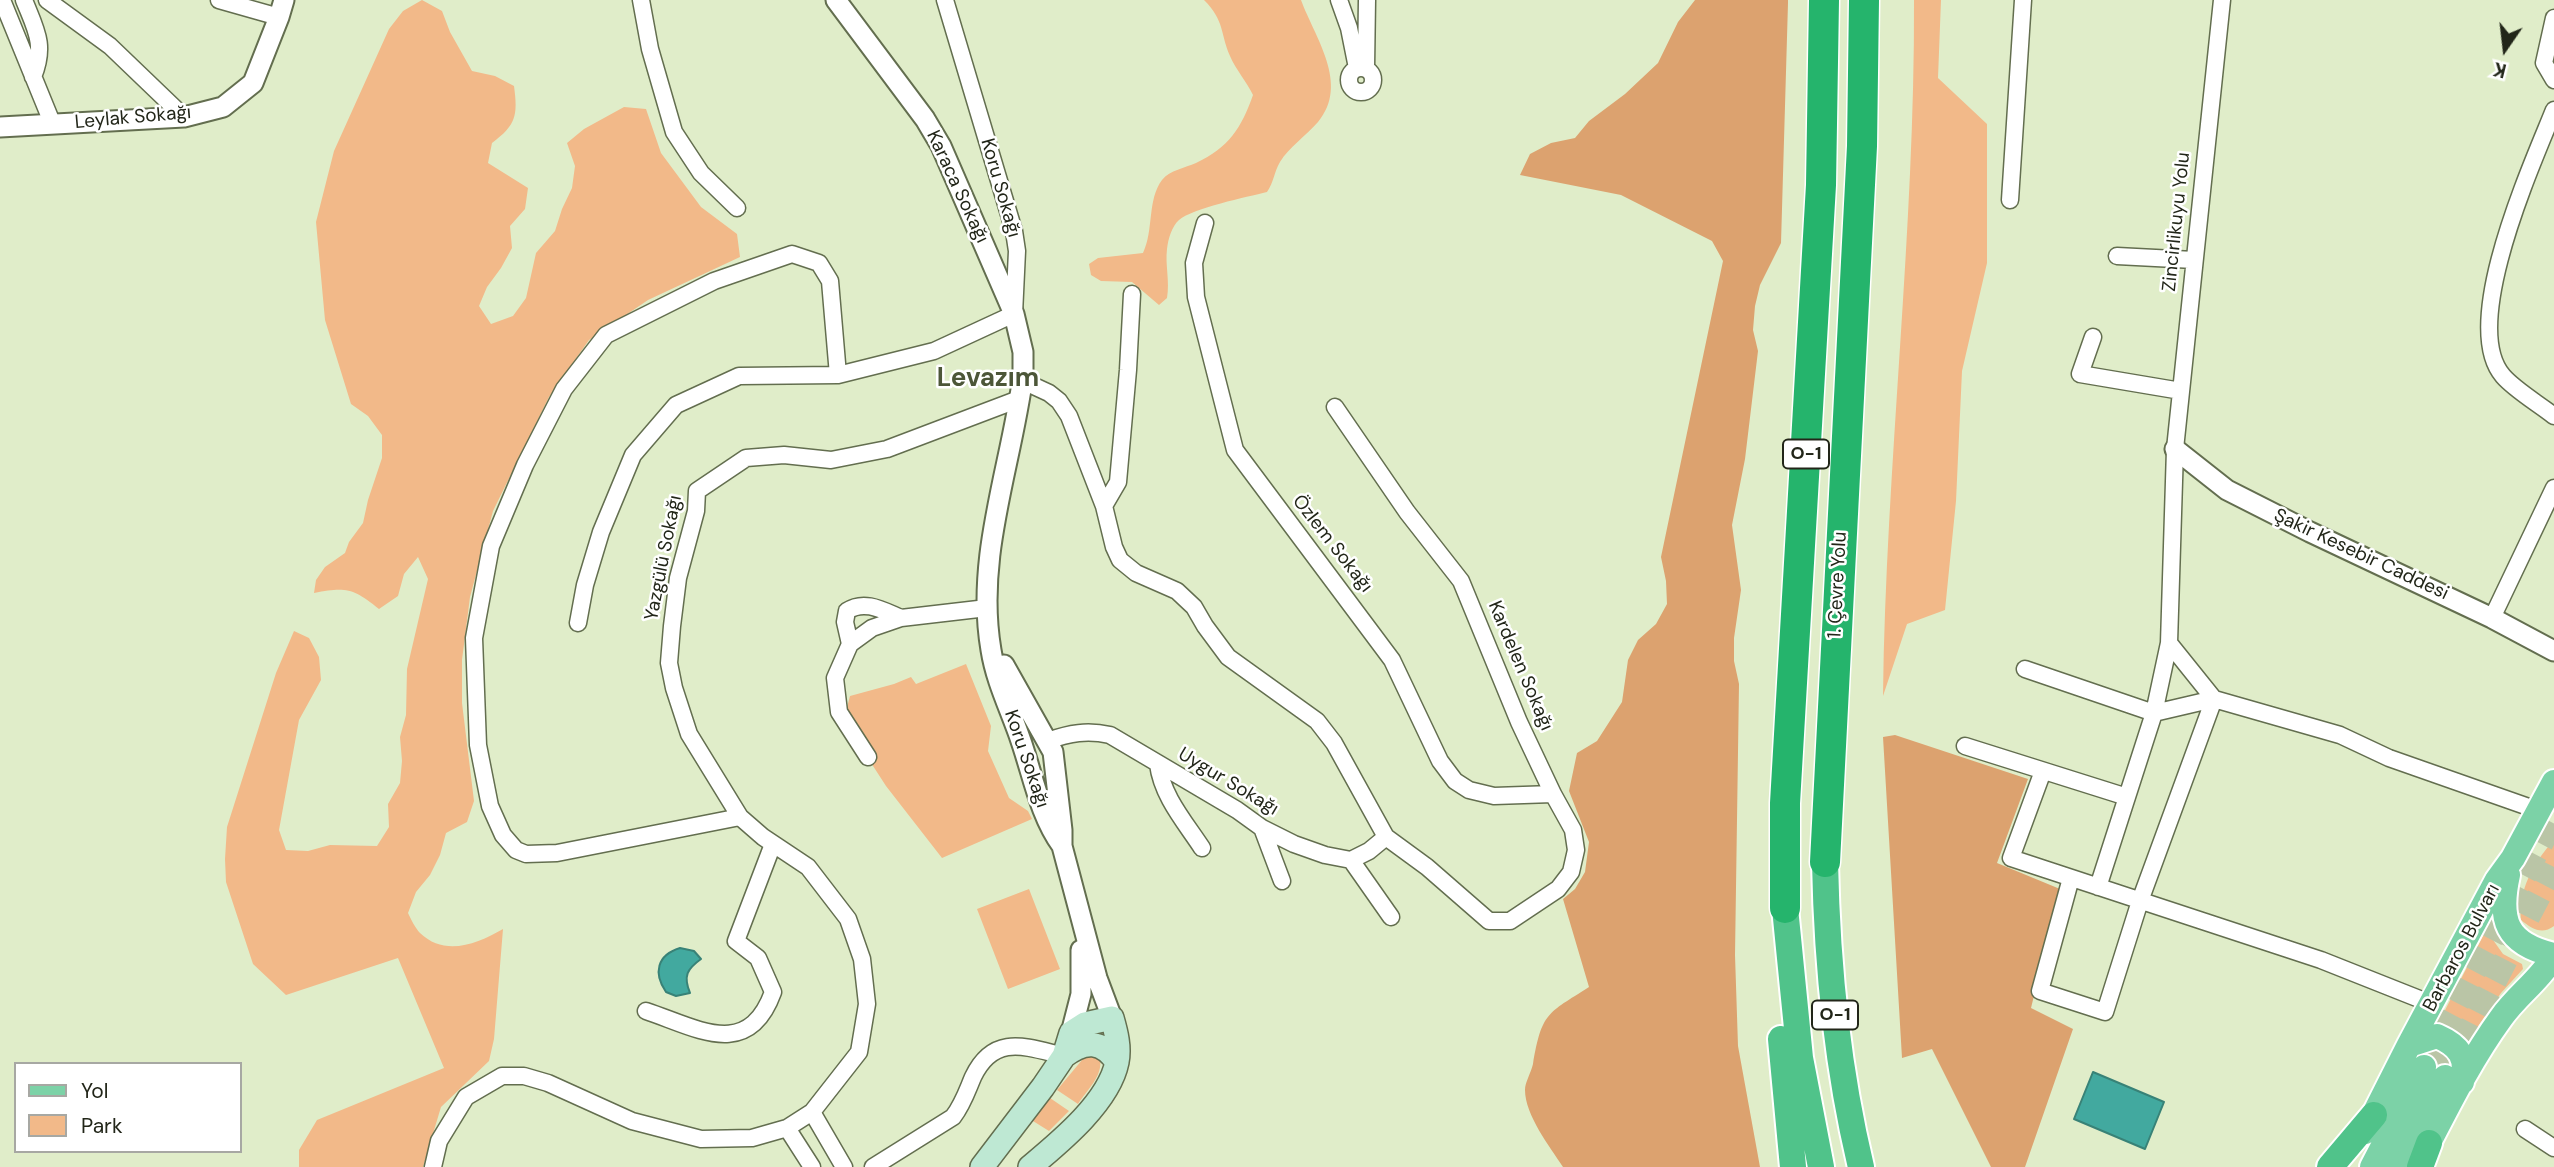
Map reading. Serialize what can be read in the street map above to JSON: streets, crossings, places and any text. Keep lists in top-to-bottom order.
{
  "streets": {
    "highway": ["O-1", "1. Çevre Yolu"],
    "main road": ["Barbaros Bulvarı"],
    "street": [
      "Leylak Sokağı",
      "Karaca Sokağı",
      "Koru Sokağı",
      "Zincirlikuyu Yolu",
      "Özlem Sokağı",
      "Şakir Kesebir Caddesi",
      "Yazgülü Sokağı",
      "Kardelen Sokağı",
      "Uygur Sokağı"
    ]
  },
  "crossings": [
    ["Karaca Sokağı", "Koru Sokağı"],
    ["Koru Sokağı", "Yazgülü Sokağı"],
    ["Koru Sokağı", "Uygur Sokağı"],
    ["Zincirlikuyu Yolu", "Şakir Kesebir Caddesi"],
    ["Özlem Sokağı", "Kardelen Sokağı"]
  ],
  "districts": ["Levazım"],
  "legend": ["Yol", "Park"],
  "north": "bottom"
}
